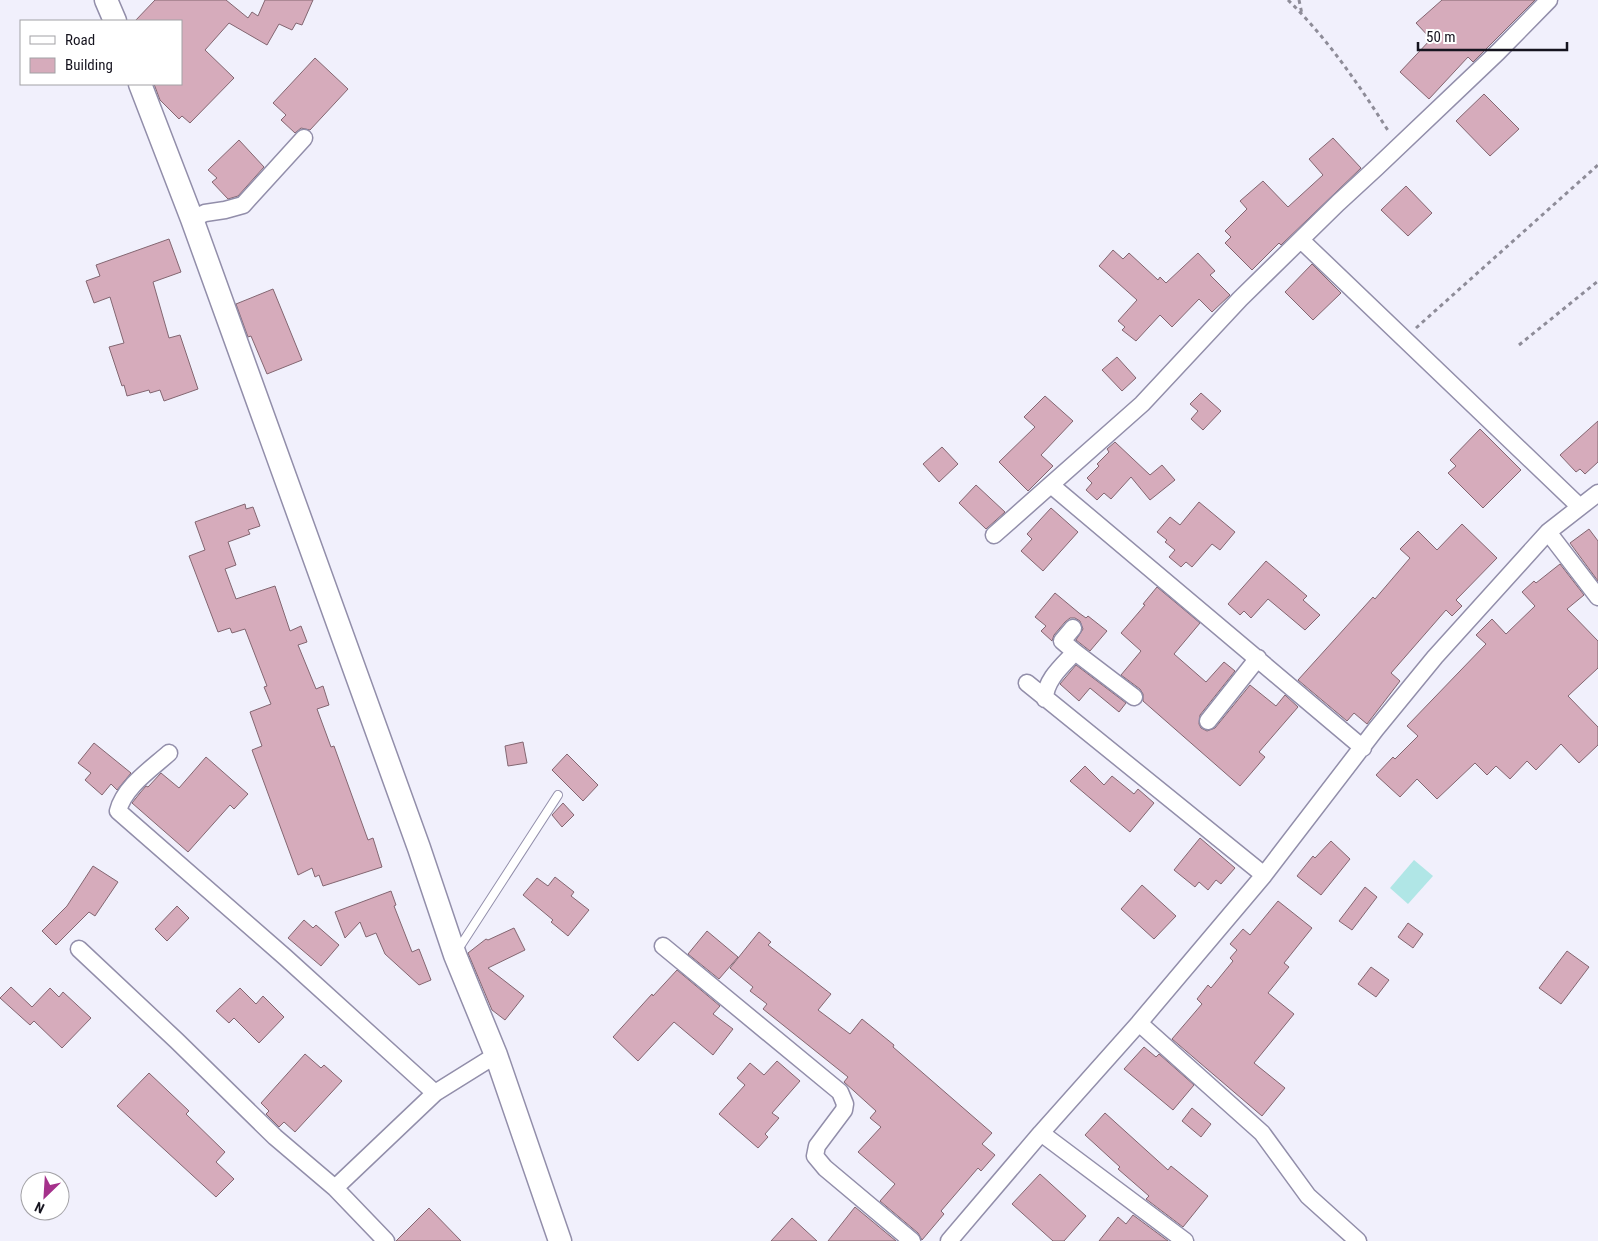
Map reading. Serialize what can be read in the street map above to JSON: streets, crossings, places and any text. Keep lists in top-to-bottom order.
{
  "legend": ["Road", "Building"],
  "scale_bar": "50 m",
  "north": "bottom left"
}
